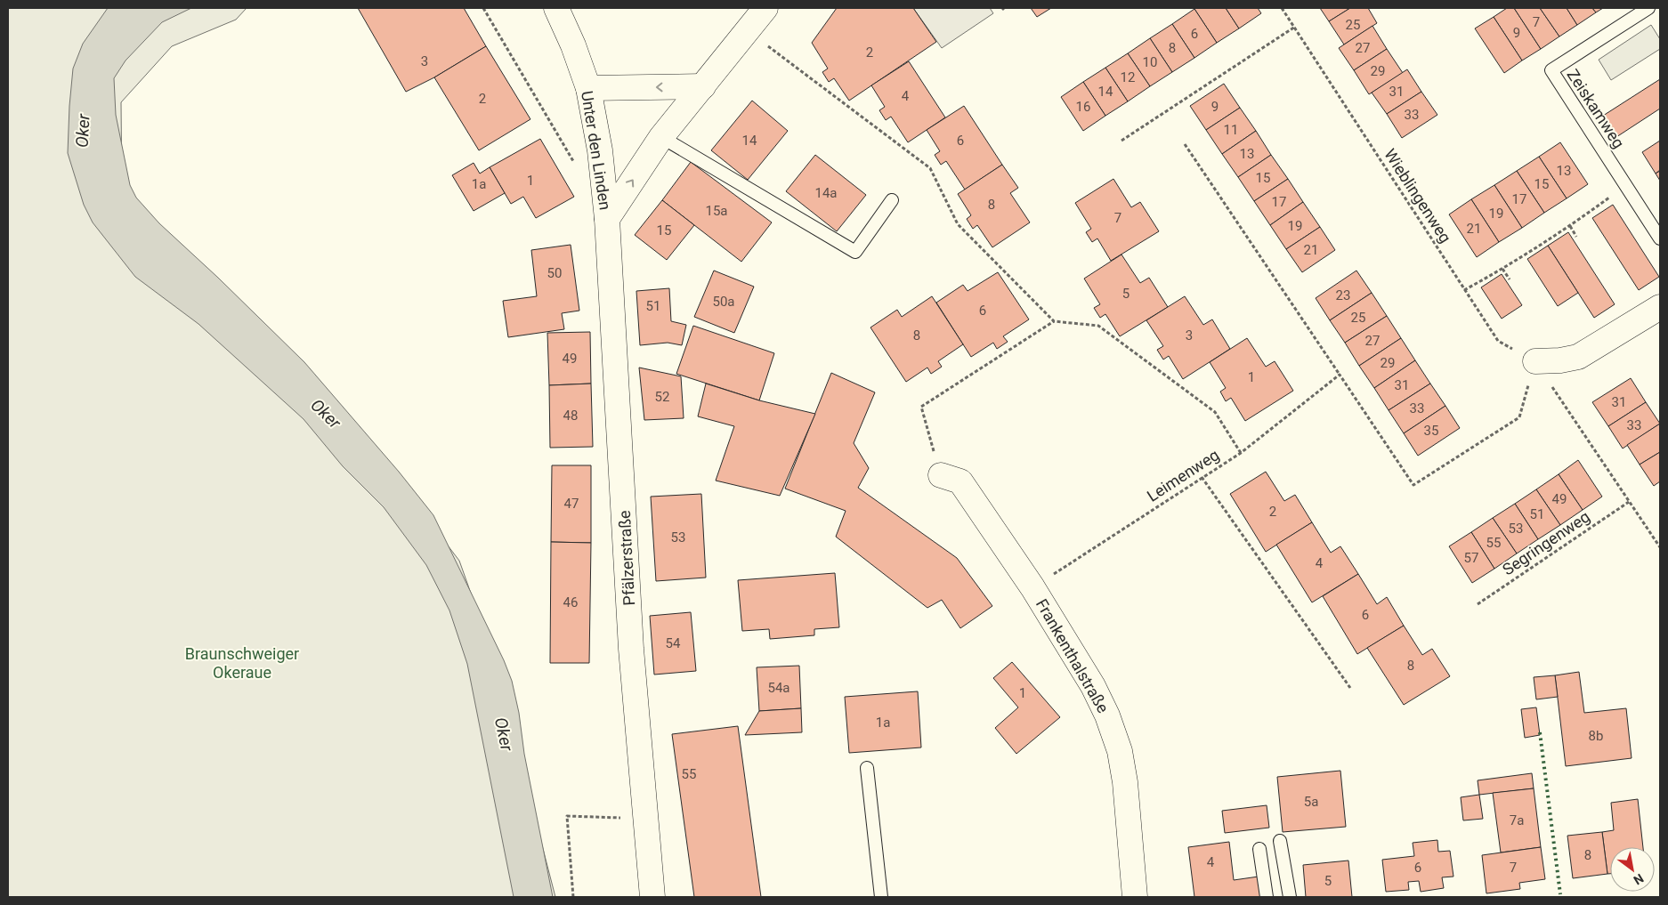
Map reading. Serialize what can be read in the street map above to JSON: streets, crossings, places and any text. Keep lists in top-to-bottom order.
{
  "streets": {
    "street": ["Unter den Linden", "Pfälzerstraße", "Frankenthalstraße"],
    "lane": ["Zeiskamweg"],
    "path": ["Wieblingenweg", "Leimenweg", "Segringenweg"]
  },
  "crossings": [
    ["Unter den Linden", "Pfälzerstraße"],
    ["Leimenweg", "Frankenthalstraße"]
  ],
  "water": ["Oker"],
  "parks": ["Braunschweiger Okeraue"],
  "house_numbers": [
    "7",
    "25",
    "9",
    "6",
    "8",
    "27",
    "2",
    "3",
    "10",
    "29",
    "12",
    "14",
    "31",
    "4",
    "2",
    "16",
    "9",
    "33",
    "11",
    "14",
    "6",
    "13",
    "13",
    "15",
    "1",
    "1a",
    "15",
    "14a",
    "17",
    "17",
    "8",
    "15a",
    "19",
    "7",
    "19",
    "21",
    "15",
    "21",
    "50",
    "5",
    "23",
    "50a",
    "51",
    "6",
    "25",
    "8",
    "3",
    "27",
    "49",
    "29",
    "1",
    "31",
    "52",
    "31",
    "33",
    "48",
    "33",
    "35",
    "49",
    "47",
    "2",
    "51",
    "53",
    "53",
    "55",
    "57",
    "4",
    "46",
    "6",
    "54",
    "8",
    "54a",
    "1",
    "1a",
    "8b",
    "55",
    "5a",
    "7a",
    "8",
    "4",
    "6",
    "7",
    "5"
  ],
  "north": "bottom right"
}
